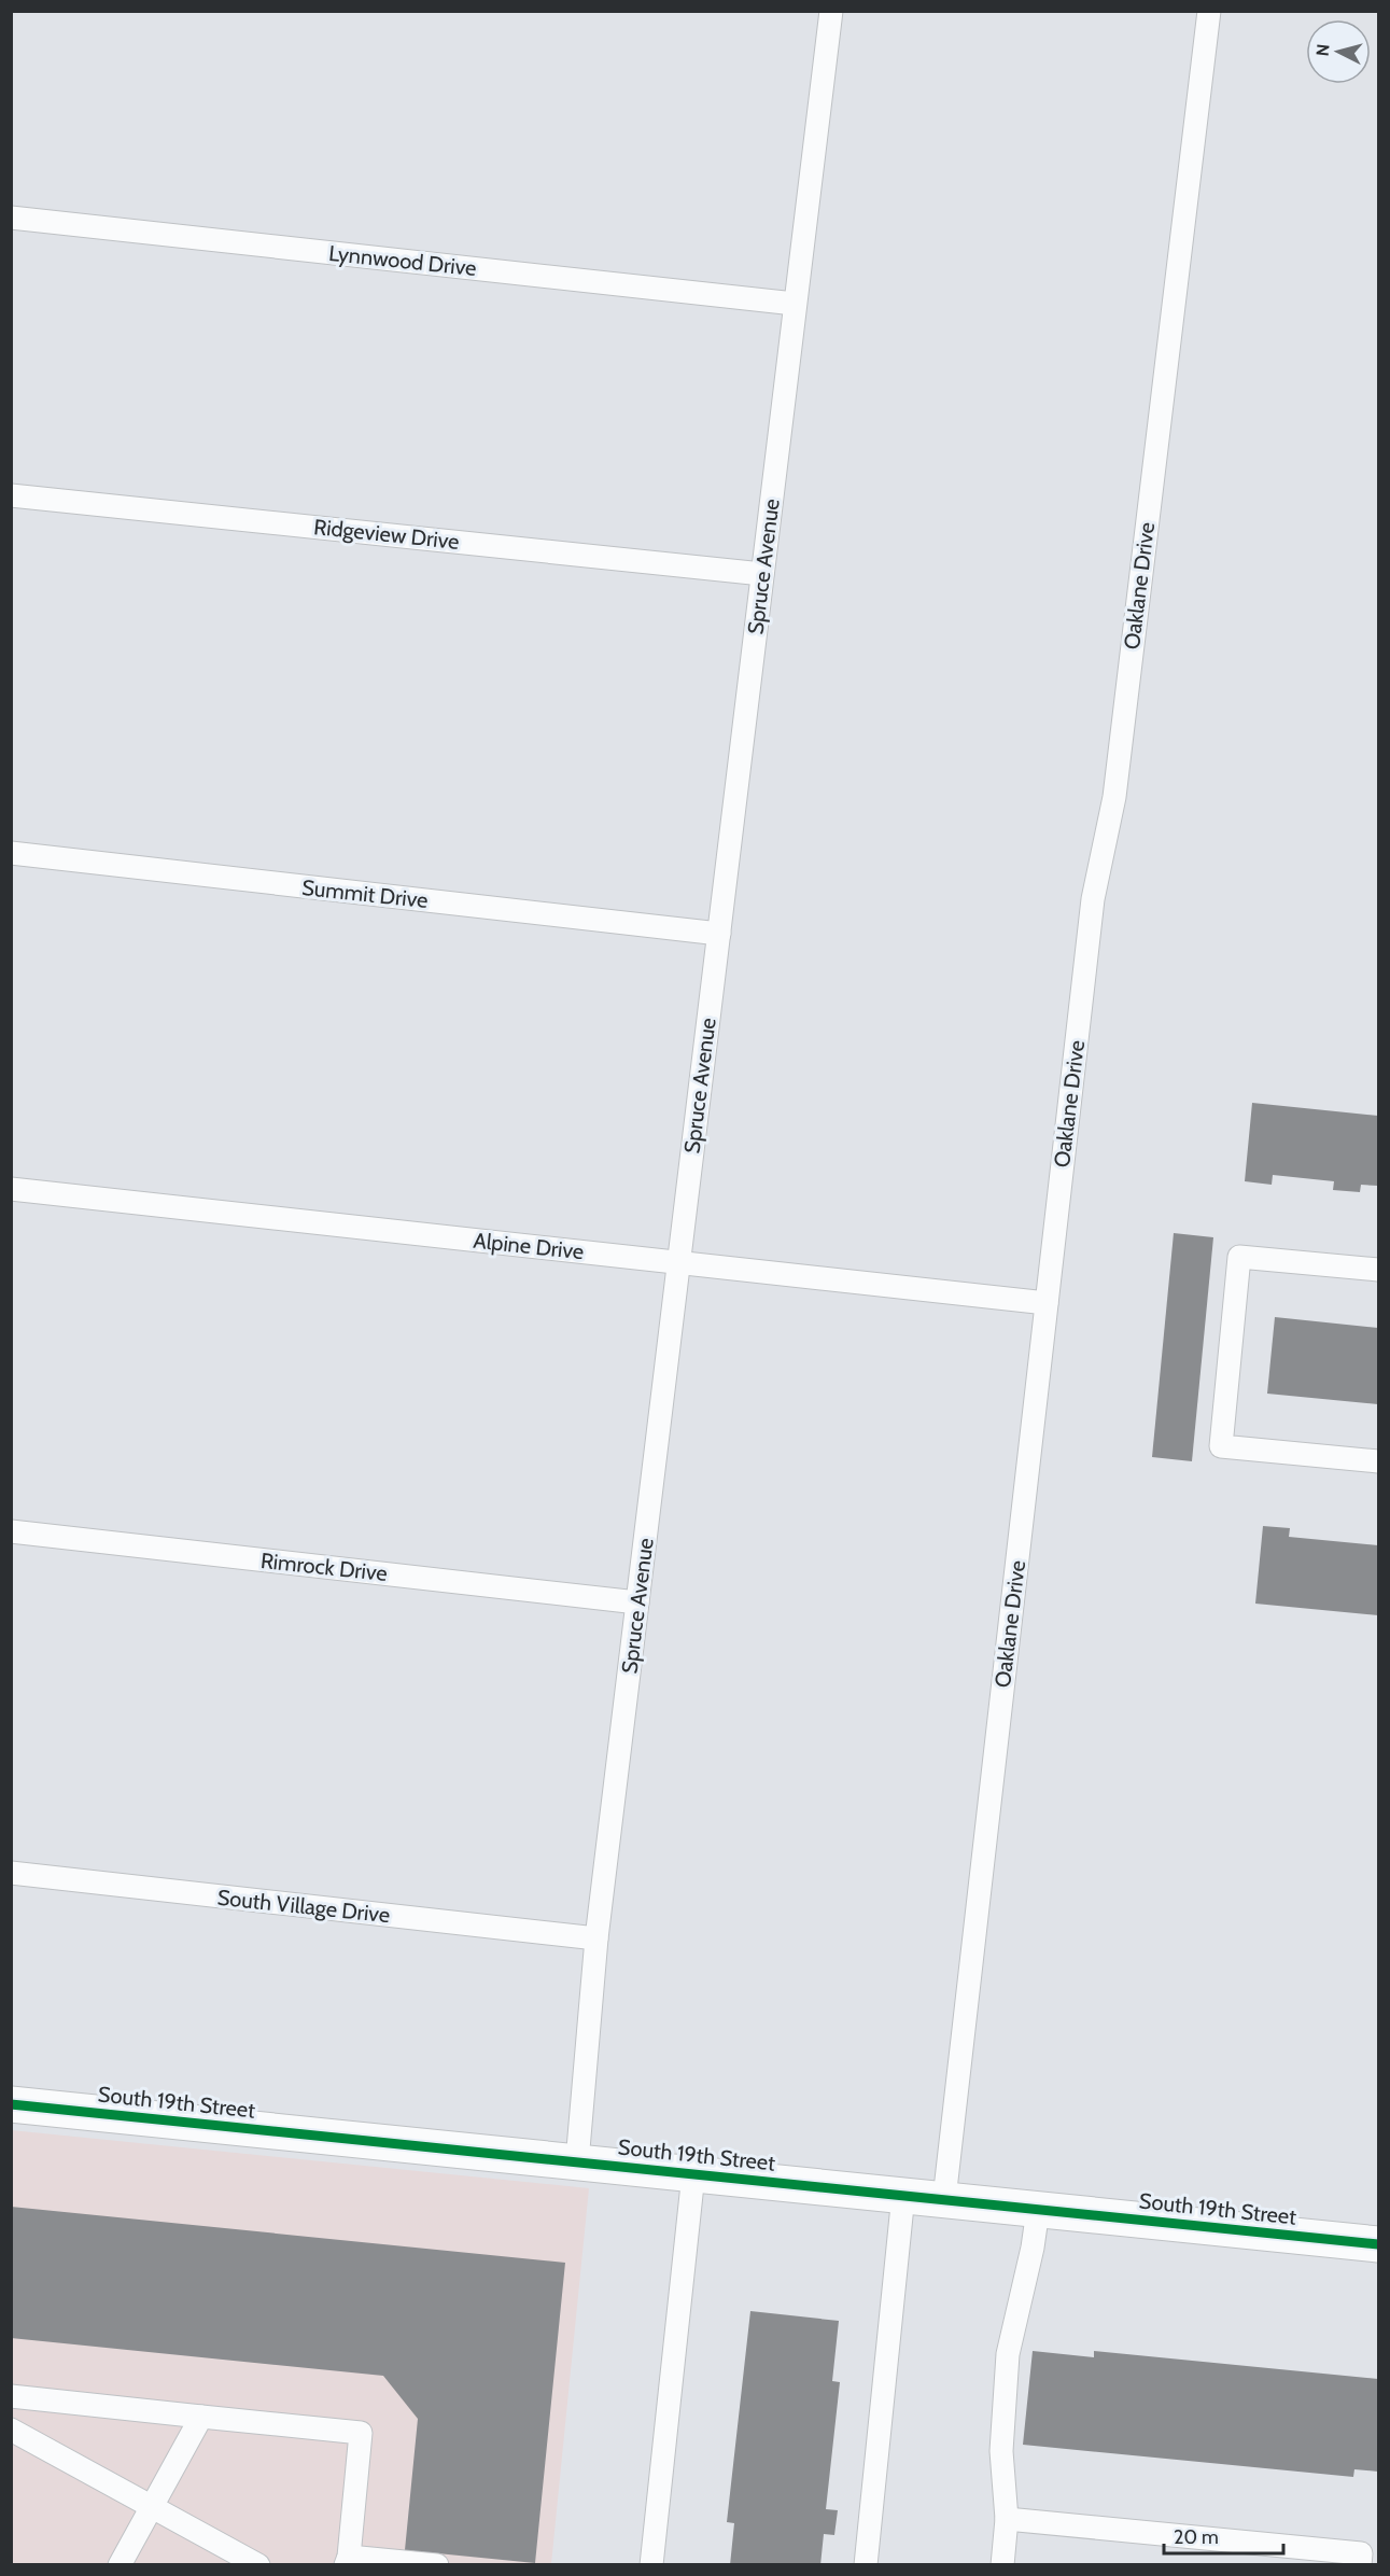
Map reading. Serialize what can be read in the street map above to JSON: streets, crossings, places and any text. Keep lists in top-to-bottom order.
{
  "streets": {
    "street": ["South 19th Street"],
    "lane": [
      "Lynnwood Drive",
      "Ridgeview Drive",
      "Spruce Avenue",
      "Oaklane Drive",
      "Summit Drive",
      "Alpine Drive",
      "Rimrock Drive",
      "South Village Drive"
    ]
  },
  "crossings": [
    ["Lynnwood Drive", "Spruce Avenue"],
    ["Ridgeview Drive", "Spruce Avenue"],
    ["Spruce Avenue", "Summit Drive"],
    ["Spruce Avenue", "Alpine Drive"],
    ["Spruce Avenue", "Rimrock Drive"],
    ["Spruce Avenue", "South Village Drive"],
    ["Spruce Avenue", "South 19th Street"],
    ["Oaklane Drive", "Alpine Drive"],
    ["Oaklane Drive", "South 19th Street"]
  ],
  "scale_bar": "20 m",
  "north": "left"
}
